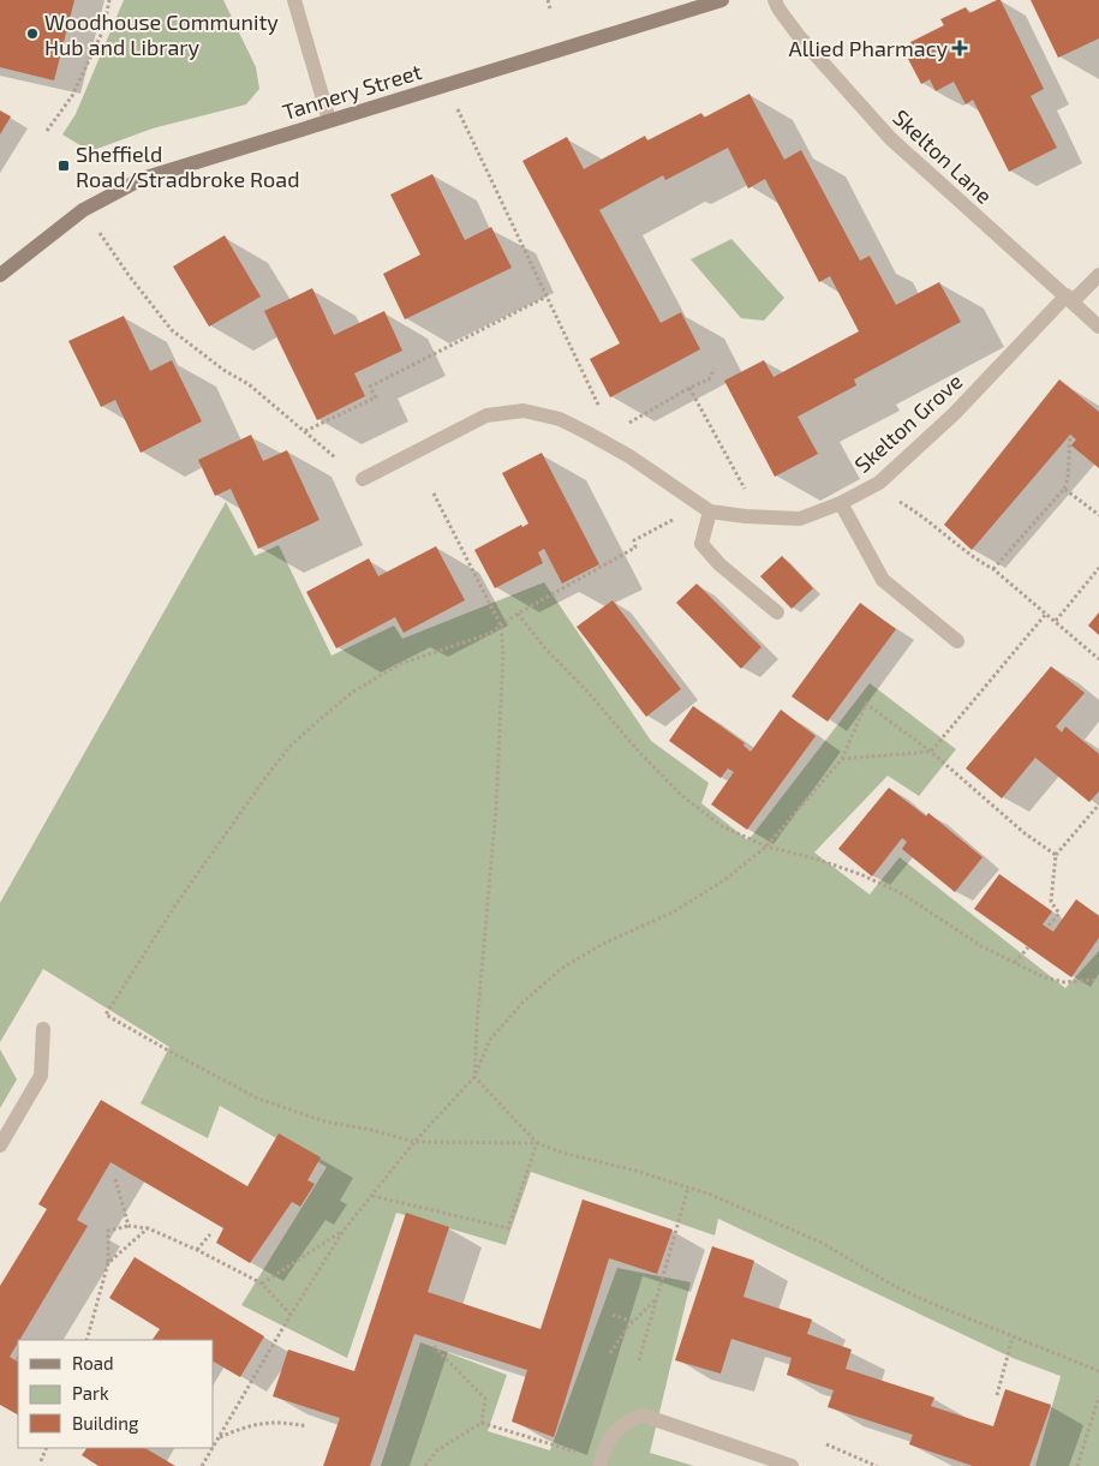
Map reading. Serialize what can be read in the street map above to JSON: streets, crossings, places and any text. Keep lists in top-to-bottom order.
{
  "streets": {
    "main road": ["Tannery Street"],
    "street": ["Skelton Lane", "Skelton Grove"]
  },
  "crossings": [
    ["Skelton Lane", "Skelton Grove"]
  ],
  "places": {
    "other": ["Woodhouse Community Hub and Library"],
    "health": ["Allied Pharmacy"],
    "transit": ["Sheffield Road/Stradbroke Road"]
  },
  "legend": ["Road", "Park", "Building"]
}
